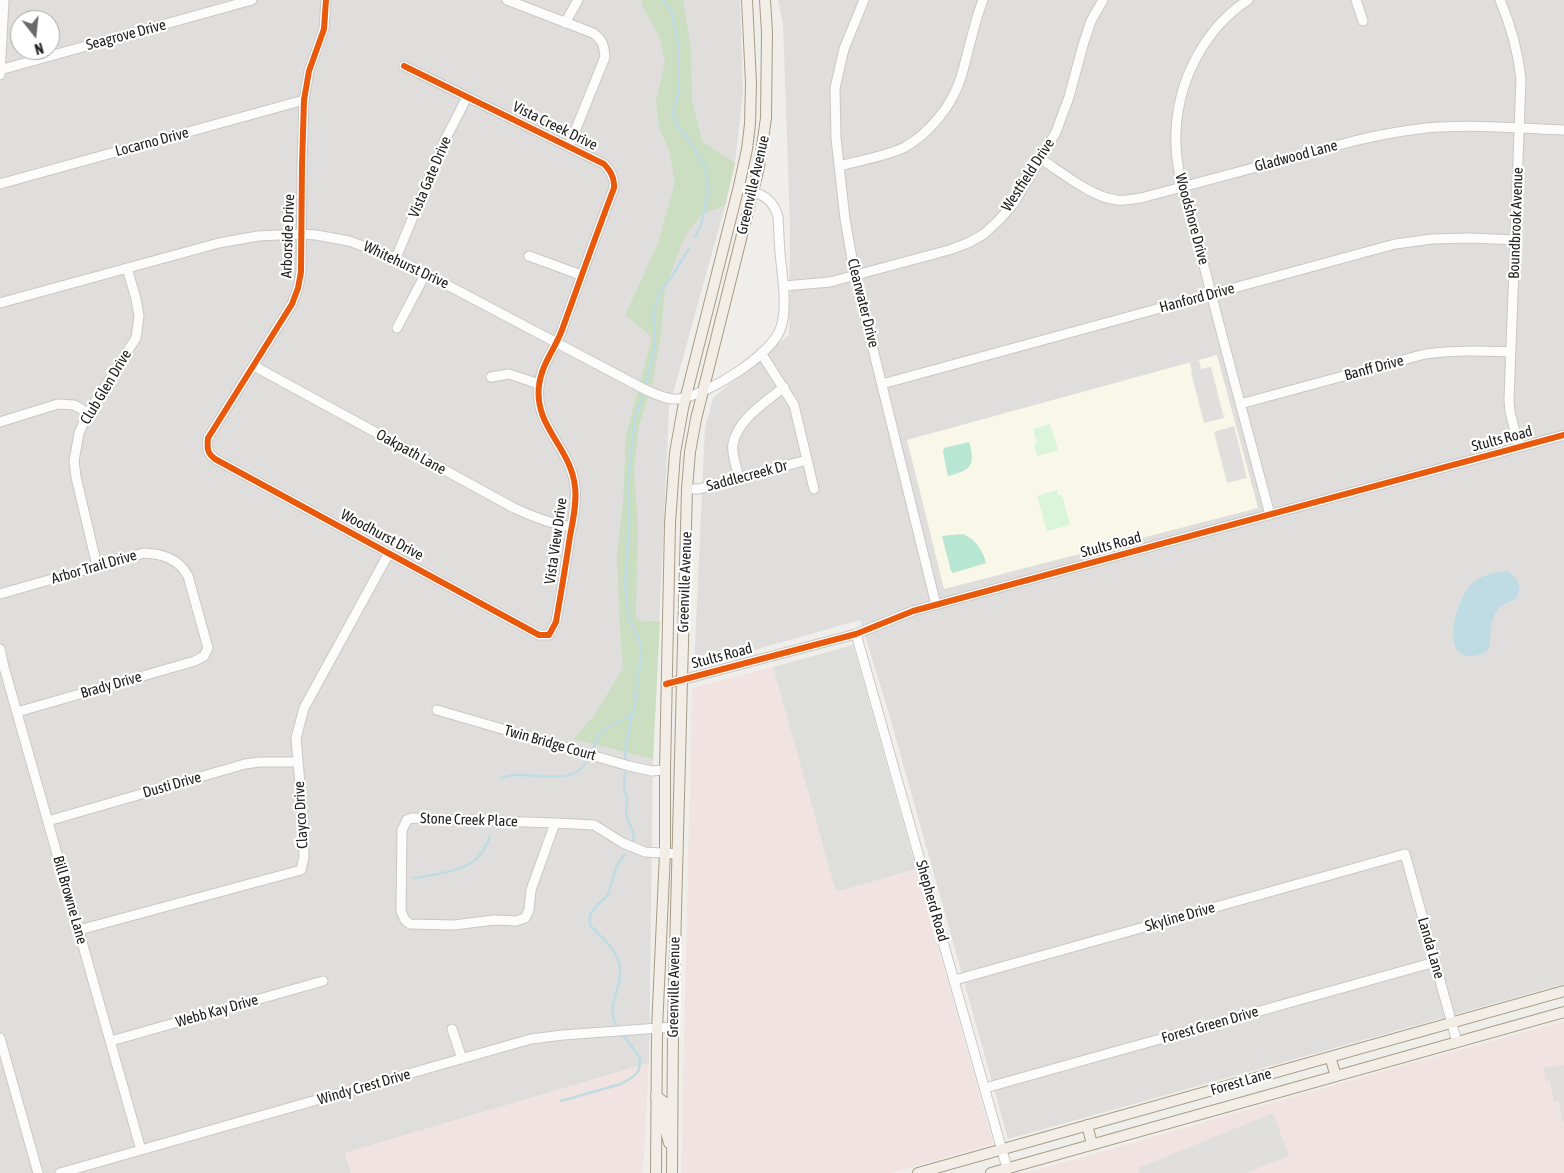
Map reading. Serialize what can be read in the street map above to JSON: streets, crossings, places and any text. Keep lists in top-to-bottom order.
{
  "streets": {
    "main road": ["Greenville Avenue", "Forest Lane"],
    "street": [
      "Seagrove Drive",
      "Vista Creek Drive",
      "Locarno Drive",
      "Gladwood Lane",
      "Westfield Drive",
      "Vista Gate Drive",
      "Woodshore Drive",
      "Boundbrook Avenue",
      "Arborside Drive",
      "Whitehurst Drive",
      "Hanford Drive",
      "Clearwater Drive",
      "Banff Drive",
      "Club Glen Drive",
      "Stults Road",
      "Oakpath Lane",
      "Saddlecreek Dr",
      "Woodhurst Drive",
      "Vista View Drive",
      "Arbor Trail Drive",
      "Brady Drive",
      "Twin Bridge Court",
      "Dusti Drive",
      "Clayco Drive",
      "Stone Creek Place",
      "Bill Browne Lane",
      "Shepherd Road",
      "Skyline Drive",
      "Landa Lane",
      "Webb Kay Drive",
      "Forest Green Drive",
      "Windy Crest Drive"
    ]
  },
  "crossings": [
    ["Vista Creek Drive", "Vista Gate Drive"],
    ["Vista Creek Drive", "Whitehurst Drive"],
    ["Vista Creek Drive", "Vista View Drive"],
    ["Locarno Drive", "Arborside Drive"],
    ["Gladwood Lane", "Westfield Drive"],
    ["Gladwood Lane", "Woodshore Drive"],
    ["Gladwood Lane", "Boundbrook Avenue"],
    ["Westfield Drive", "Whitehurst Drive"],
    ["Westfield Drive", "Clearwater Drive"],
    ["Vista Gate Drive", "Whitehurst Drive"],
    ["Greenville Avenue", "Whitehurst Drive"],
    ["Greenville Avenue", "Stults Road"],
    ["Greenville Avenue", "Saddlecreek Dr"],
    ["Greenville Avenue", "Twin Bridge Court"],
    ["Greenville Avenue", "Stone Creek Place"],
    ["Greenville Avenue", "Windy Crest Drive"],
    ["Woodshore Drive", "Hanford Drive"],
    ["Woodshore Drive", "Banff Drive"],
    ["Woodshore Drive", "Stults Road"],
    ["Boundbrook Avenue", "Hanford Drive"],
    ["Boundbrook Avenue", "Banff Drive"],
    ["Boundbrook Avenue", "Stults Road"],
    ["Arborside Drive", "Whitehurst Drive"],
    ["Arborside Drive", "Oakpath Lane"],
    ["Arborside Drive", "Woodhurst Drive"],
    ["Whitehurst Drive", "Club Glen Drive"],
    ["Whitehurst Drive", "Vista View Drive"],
    ["Hanford Drive", "Clearwater Drive"],
    ["Clearwater Drive", "Stults Road"],
    ["Club Glen Drive", "Arbor Trail Drive"],
    ["Stults Road", "Shepherd Road"],
    ["Oakpath Lane", "Vista View Drive"],
    ["Woodhurst Drive", "Vista View Drive"],
    ["Woodhurst Drive", "Clayco Drive"],
    ["Arbor Trail Drive", "Brady Drive"],
    ["Brady Drive", "Bill Browne Lane"],
    ["Dusti Drive", "Clayco Drive"],
    ["Dusti Drive", "Bill Browne Lane"],
    ["Clayco Drive", "Bill Browne Lane"],
    ["Bill Browne Lane", "Webb Kay Drive"],
    ["Bill Browne Lane", "Windy Crest Drive"],
    ["Shepherd Road", "Skyline Drive"],
    ["Shepherd Road", "Forest Green Drive"],
    ["Shepherd Road", "Forest Lane"],
    ["Skyline Drive", "Landa Lane"],
    ["Landa Lane", "Forest Green Drive"],
    ["Landa Lane", "Forest Lane"]
  ],
  "north": "bottom"
}
